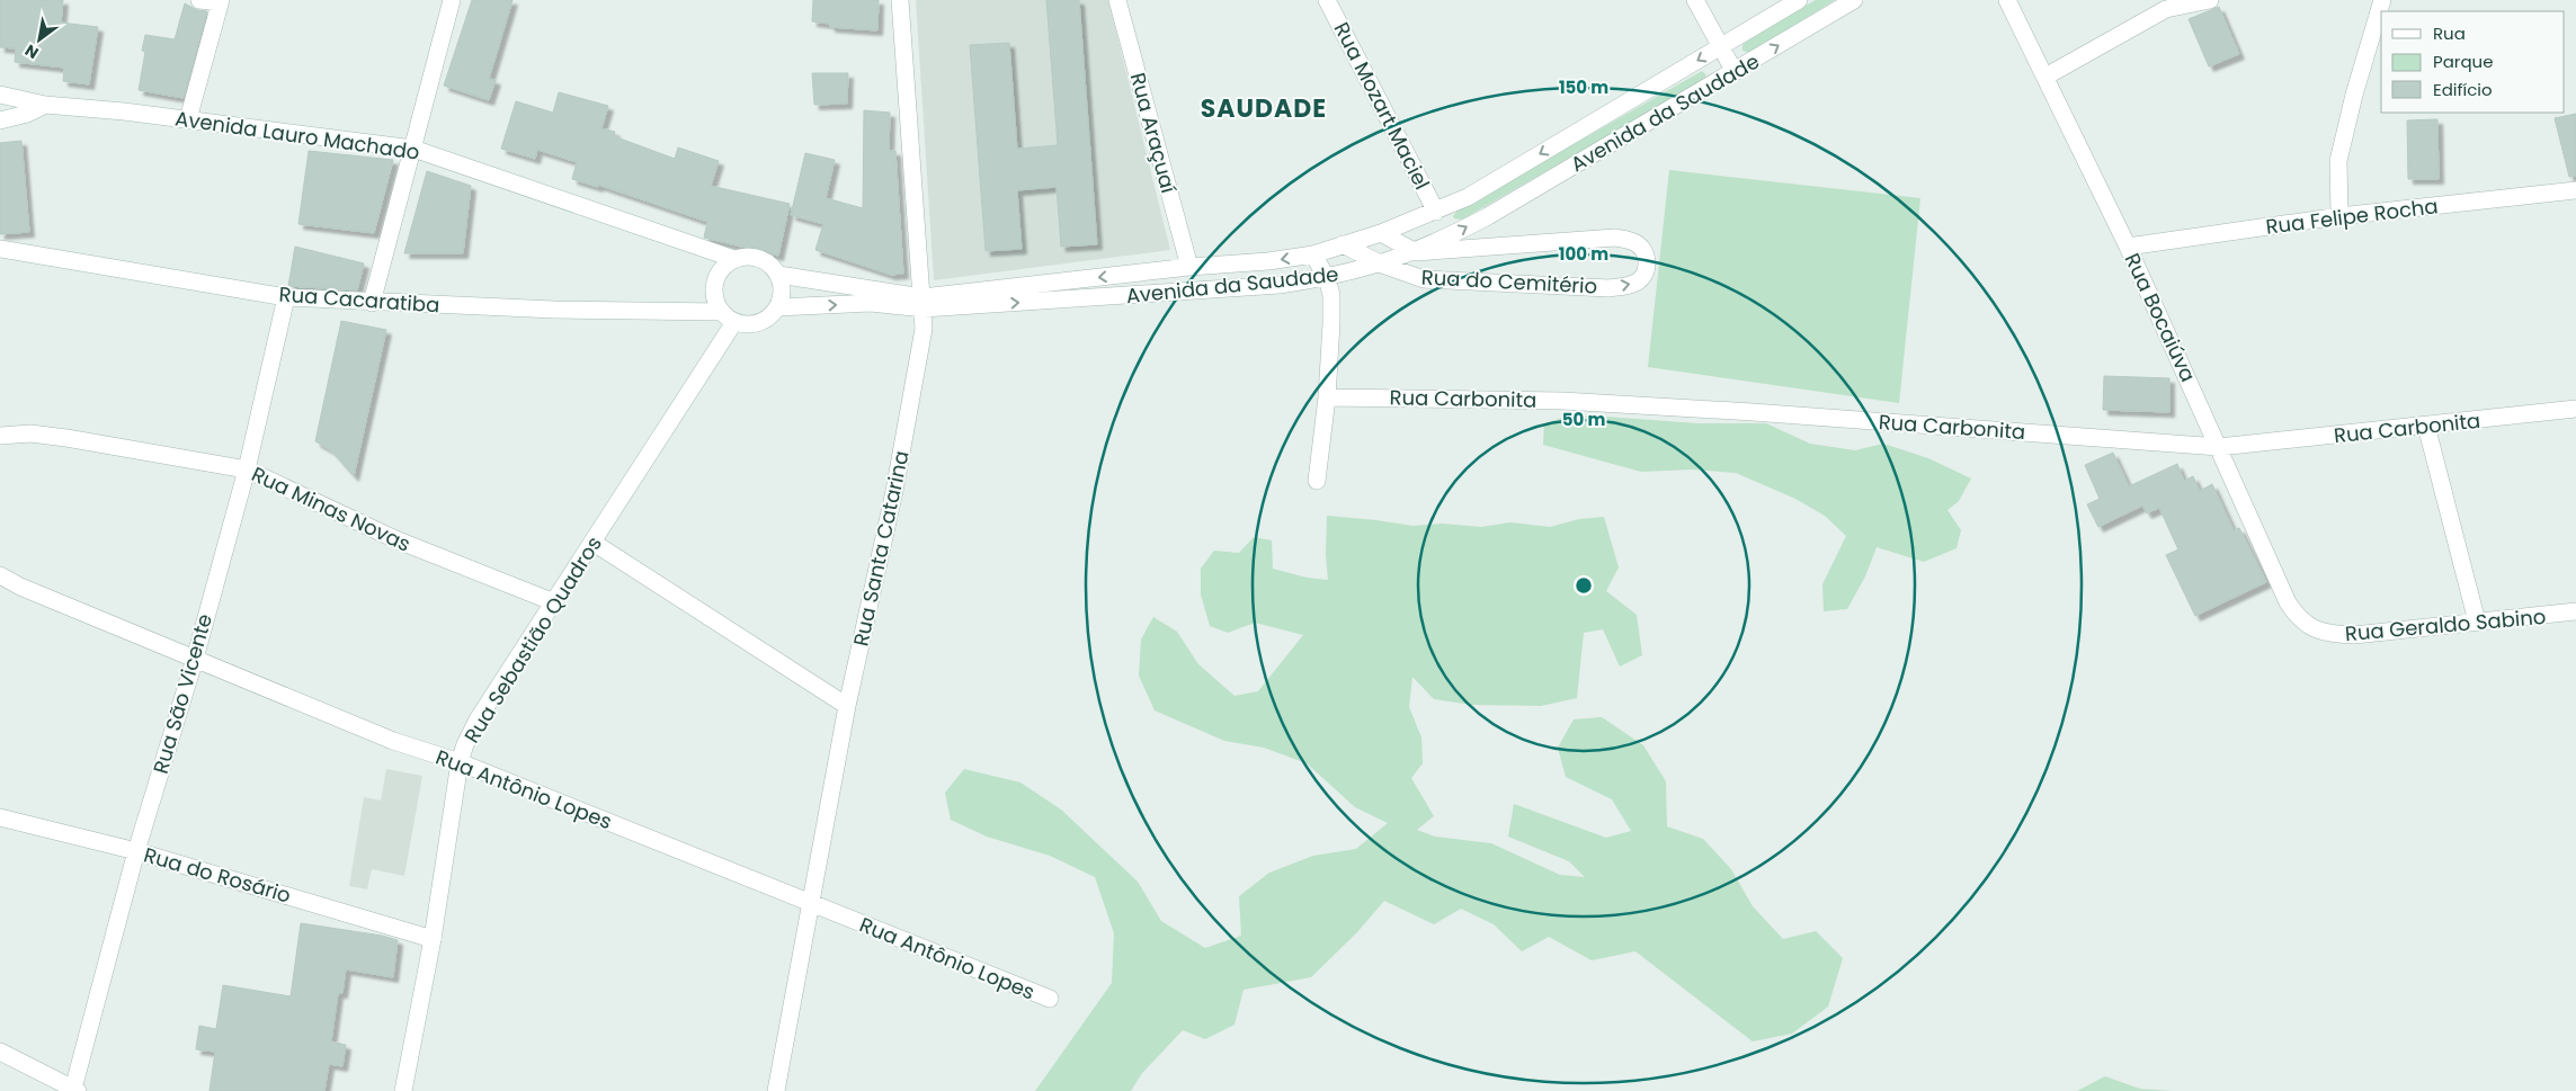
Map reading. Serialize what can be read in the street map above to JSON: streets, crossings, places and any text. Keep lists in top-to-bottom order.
{
  "streets": {
    "street": [
      "Rua Mozart Maciel",
      "Avenida da Saudade",
      "Rua Araçuaí",
      "Avenida Lauro Machado",
      "Rua Felipe Rocha",
      "Rua do Cemitério",
      "Rua Cacaratiba",
      "Rua Bocaiúva",
      "Rua Carbonita",
      "Rua Minas Novas",
      "Rua Santa Catarina",
      "Rua Geraldo Sabino",
      "Rua Sebastião Quadros",
      "Rua São Vicente",
      "Rua Antônio Lopes",
      "Rua do Rosário"
    ]
  },
  "crossings": [
    ["Rua Mozart Maciel", "Avenida da Saudade"],
    ["Avenida da Saudade", "Rua Araçuaí"],
    ["Avenida da Saudade", "Avenida Lauro Machado"],
    ["Avenida da Saudade", "Rua do Cemitério"],
    ["Avenida da Saudade", "Rua Cacaratiba"],
    ["Avenida da Saudade", "Rua Santa Catarina"],
    ["Avenida da Saudade", "Rua Sebastião Quadros"],
    ["Avenida Lauro Machado", "Rua Cacaratiba"],
    ["Avenida Lauro Machado", "Rua Sebastião Quadros"],
    ["Rua Felipe Rocha", "Rua Bocaiúva"],
    ["Rua Cacaratiba", "Rua Sebastião Quadros"],
    ["Rua Cacaratiba", "Rua São Vicente"],
    ["Rua Bocaiúva", "Rua Carbonita"],
    ["Rua Bocaiúva", "Rua Geraldo Sabino"],
    ["Rua Minas Novas", "Rua Sebastião Quadros"],
    ["Rua Minas Novas", "Rua São Vicente"],
    ["Rua Santa Catarina", "Rua Antônio Lopes"],
    ["Rua Sebastião Quadros", "Rua Antônio Lopes"],
    ["Rua Sebastião Quadros", "Rua do Rosário"],
    ["Rua São Vicente", "Rua Antônio Lopes"],
    ["Rua São Vicente", "Rua do Rosário"]
  ],
  "districts": ["SAUDADE"],
  "legend": ["Rua", "Parque", "Edifício"],
  "north": "bottom left",
  "rings": ["150 m", "100 m", "50 m"]
}
